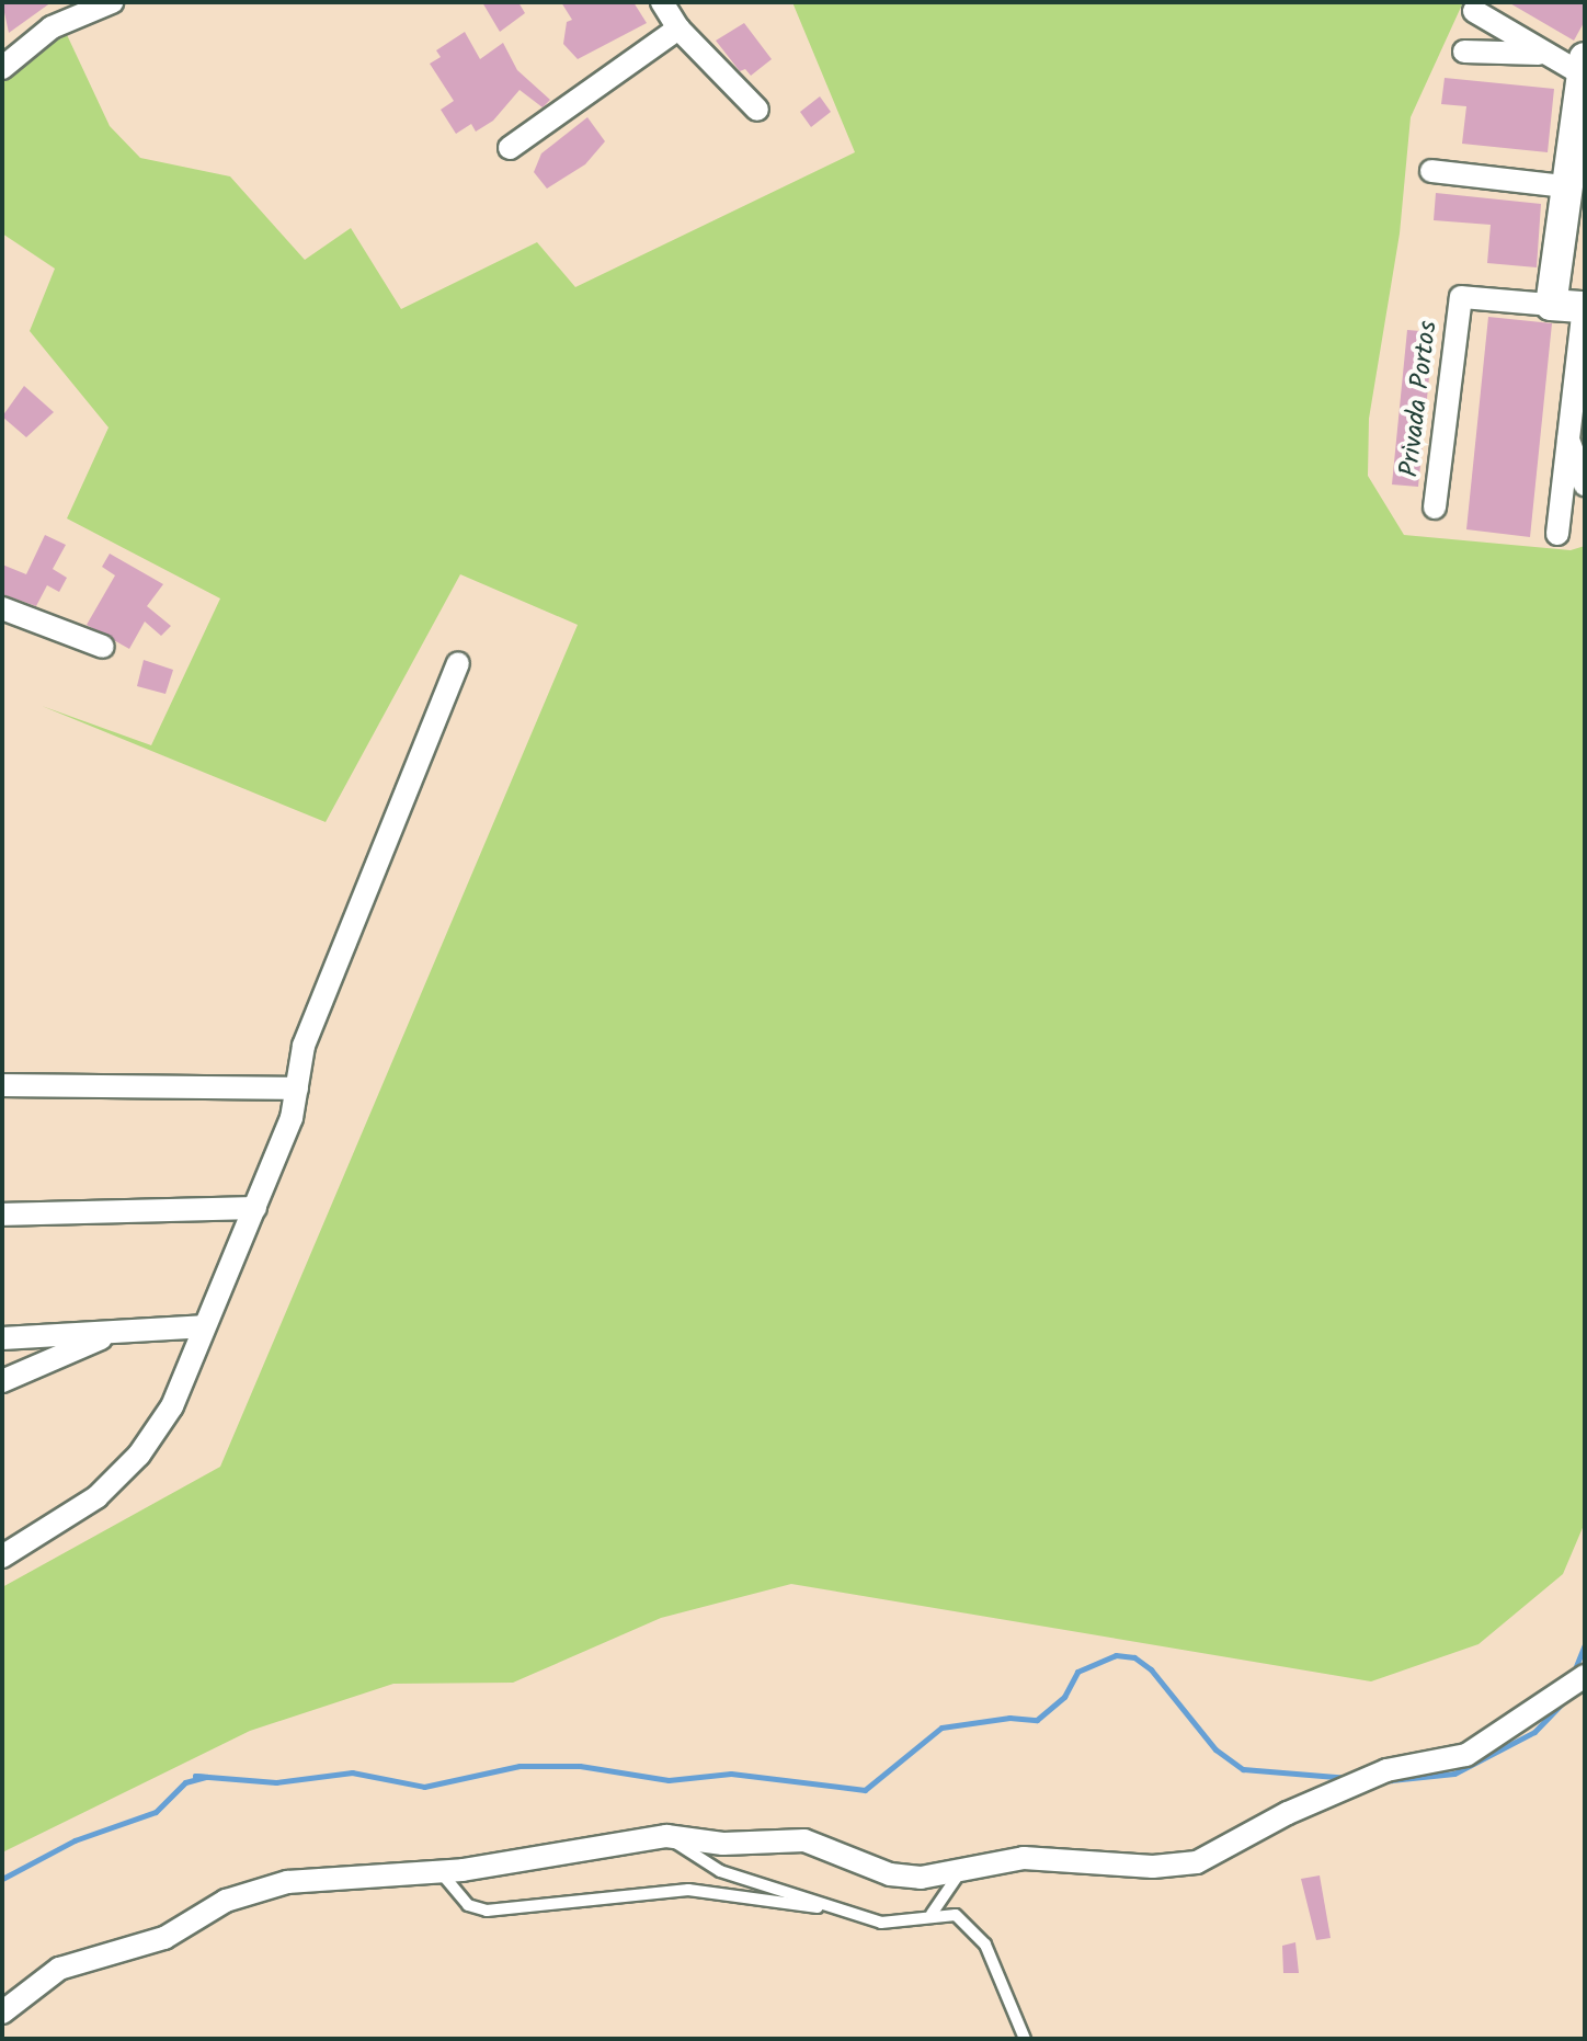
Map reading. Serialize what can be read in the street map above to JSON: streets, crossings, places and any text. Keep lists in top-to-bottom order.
{
  "streets": {
    "street": ["Privada Portos"]
  }
}
